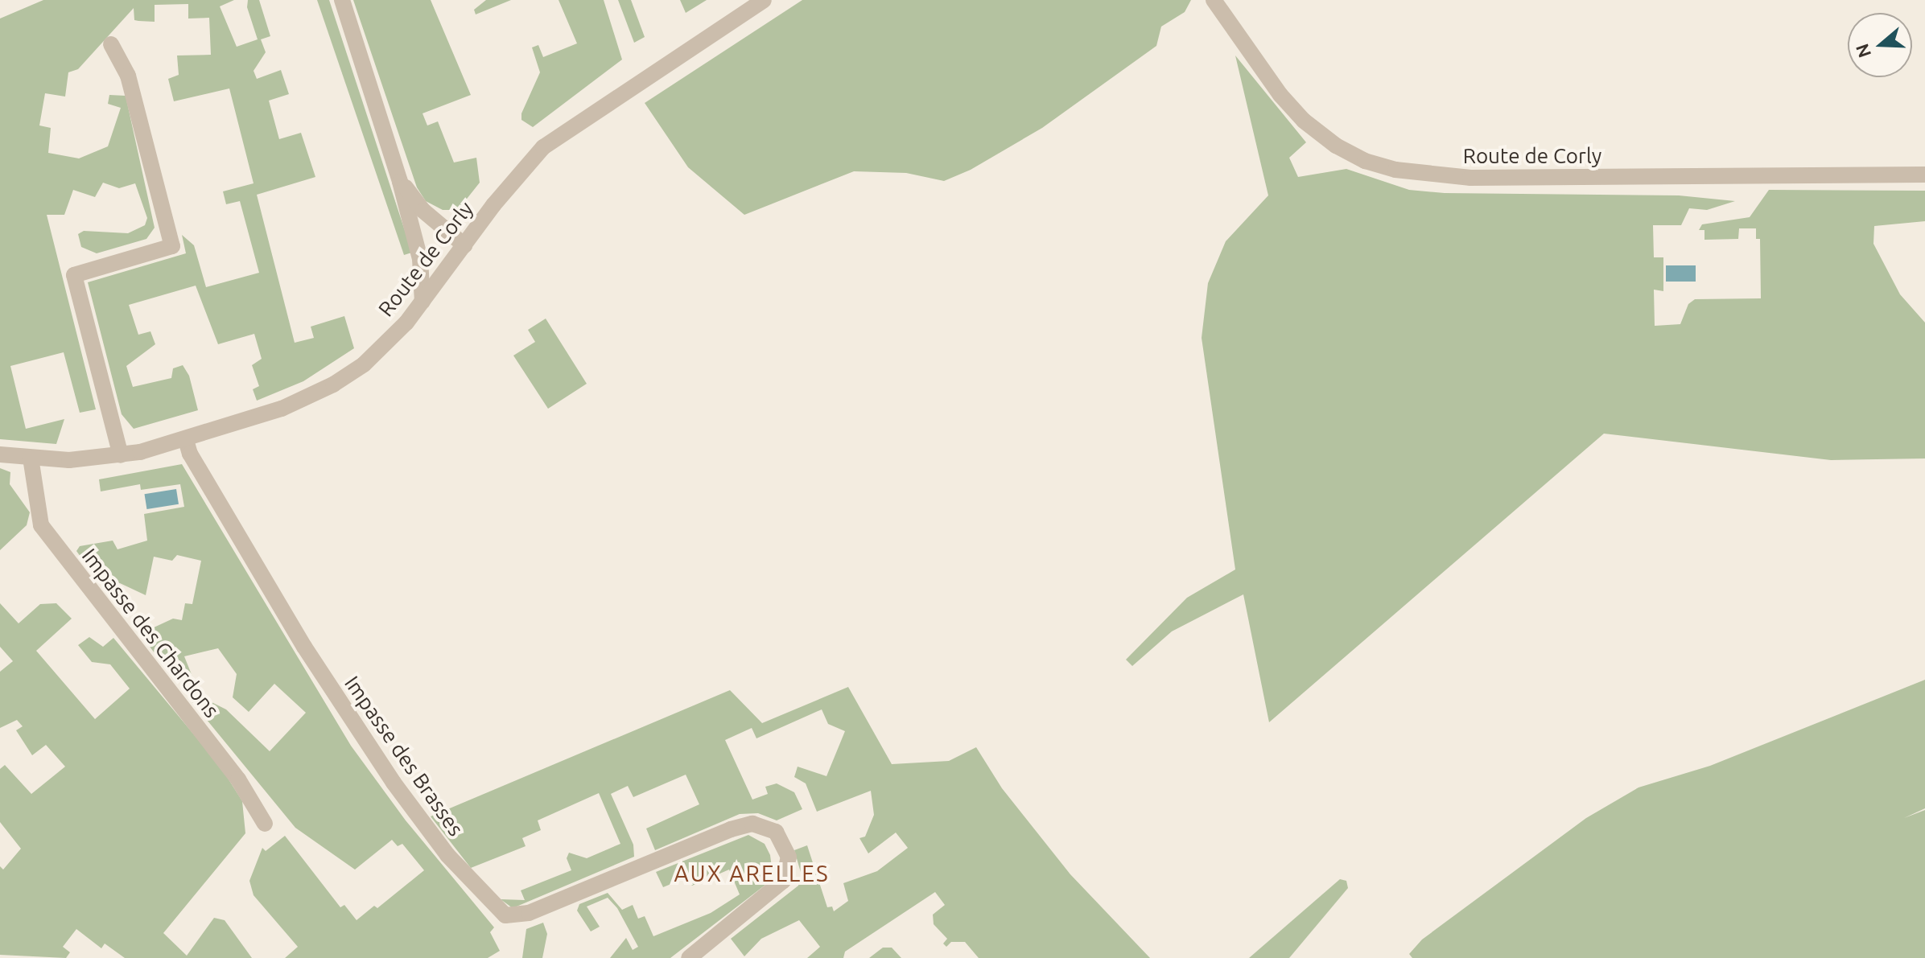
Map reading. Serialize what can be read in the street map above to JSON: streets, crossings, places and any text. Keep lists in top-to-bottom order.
{
  "streets": {
    "street": ["Route de Corly", "Impasse des Chardons", "Impasse des Brasses"]
  },
  "crossings": [
    ["Route de Corly", "Impasse des Chardons"],
    ["Route de Corly", "Impasse des Brasses"]
  ],
  "districts": ["AUX ARELLES"],
  "north": "left"
}
